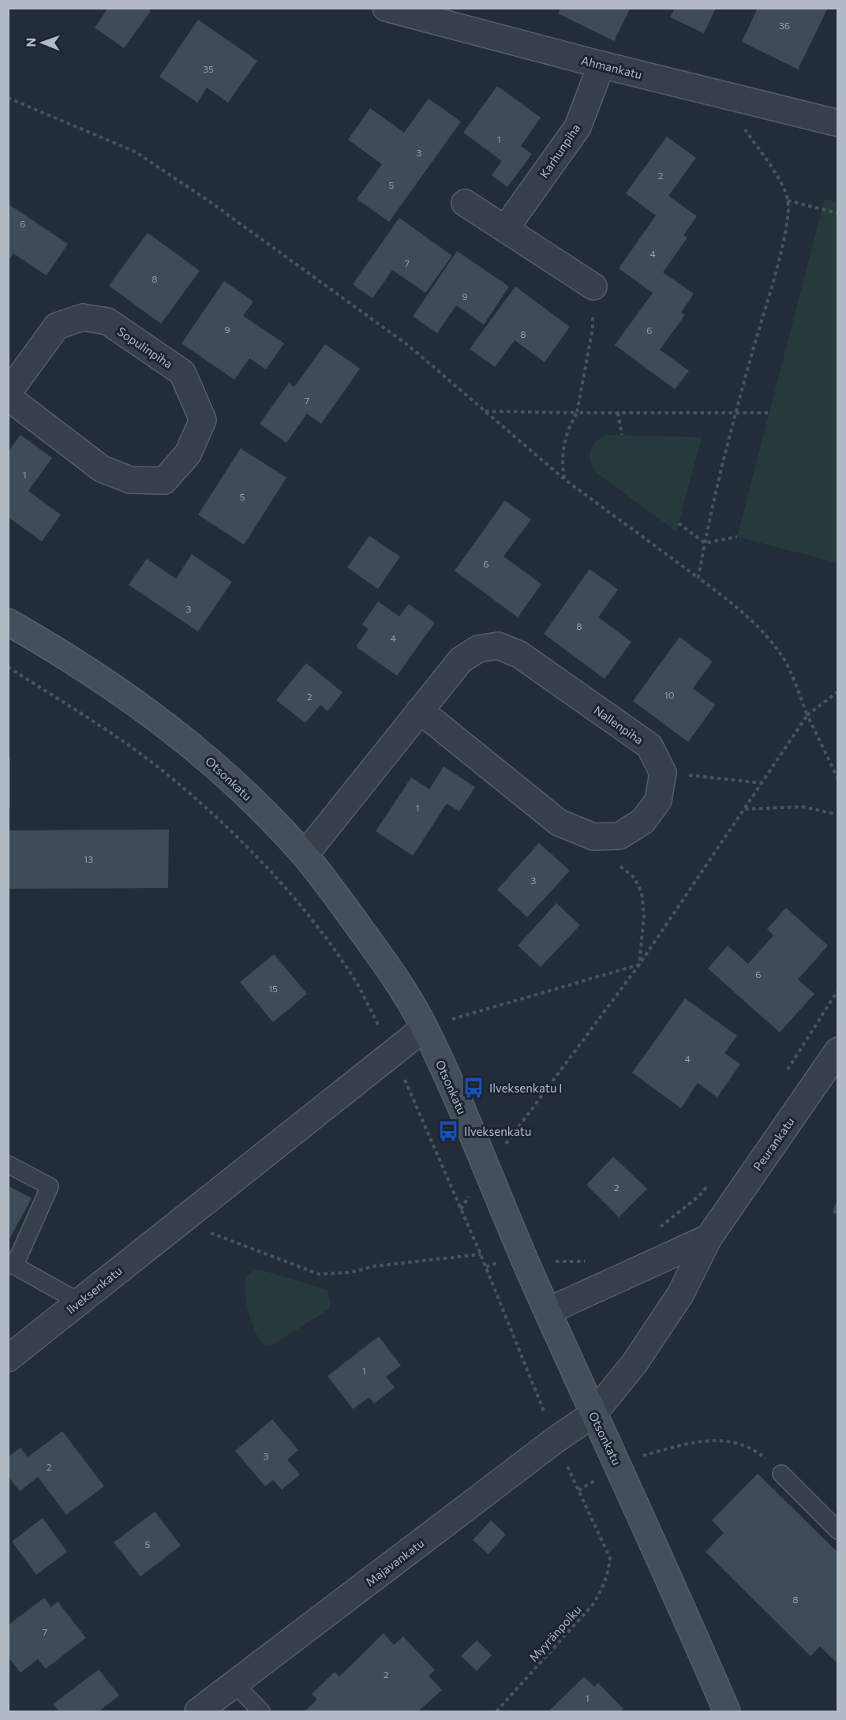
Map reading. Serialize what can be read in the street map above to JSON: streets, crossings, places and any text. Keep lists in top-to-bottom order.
{
  "streets": {
    "street": [
      "Ahmankatu",
      "Karhunpiha",
      "Sopulinpiha",
      "Nallenpiha",
      "Otsonkatu",
      "Peurankatu",
      "Ilveksenkatu",
      "Majavankatu"
    ],
    "path": ["Myyränpolku"]
  },
  "crossings": [
    ["Ahmankatu", "Karhunpiha"],
    ["Nallenpiha", "Otsonkatu"],
    ["Otsonkatu", "Peurankatu"],
    ["Otsonkatu", "Ilveksenkatu"],
    ["Otsonkatu", "Majavankatu"],
    ["Peurankatu", "Majavankatu"]
  ],
  "places": {
    "bus stop": ["Ilveksenkatu I", "Ilveksenkatu"]
  },
  "house_numbers": [
    "36",
    "35",
    "1",
    "3",
    "2",
    "5",
    "6",
    "4",
    "7",
    "8",
    "9",
    "9",
    "6",
    "8",
    "7",
    "1",
    "5",
    "6",
    "3",
    "8",
    "4",
    "10",
    "2",
    "1",
    "13",
    "3",
    "6",
    "15",
    "4",
    "2",
    "1",
    "3",
    "2",
    "5",
    "8",
    "7",
    "2",
    "1"
  ],
  "north": "left"
}
